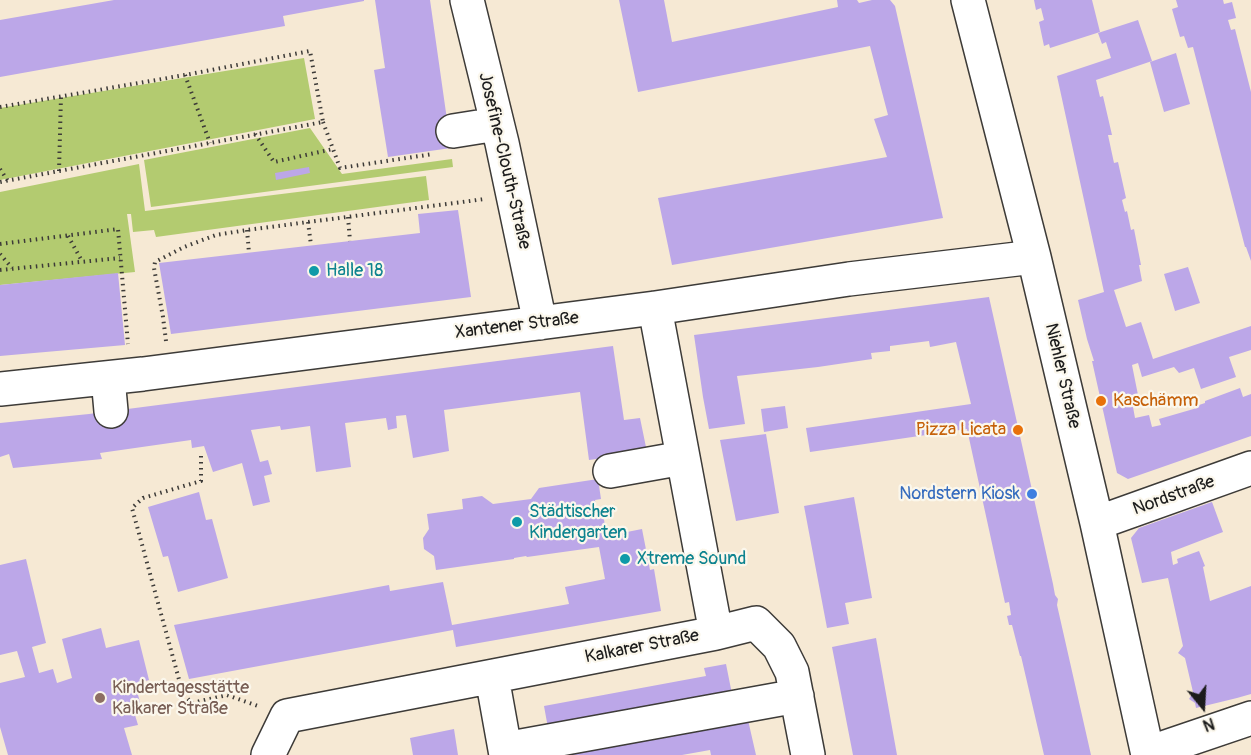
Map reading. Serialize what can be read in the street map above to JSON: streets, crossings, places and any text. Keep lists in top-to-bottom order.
{
  "streets": {
    "street": [
      "Josefine-Clouth-Straße",
      "Xantener Straße",
      "Niehler Straße",
      "Nordstraße",
      "Kalkarer Straße"
    ]
  },
  "crossings": [
    ["Josefine-Clouth-Straße", "Xantener Straße"],
    ["Xantener Straße", "Niehler Straße"],
    ["Xantener Straße", "Kalkarer Straße"],
    ["Niehler Straße", "Nordstraße"]
  ],
  "places": [
    "Halle 18",
    "Kaschämm",
    "Pizza Licata",
    "Nordstern Kiosk",
    "Städtischer Kindergarten",
    "Xtreme Sound",
    "Kindertagesstätte Kalkarer Straße"
  ],
  "north": "bottom"
}
